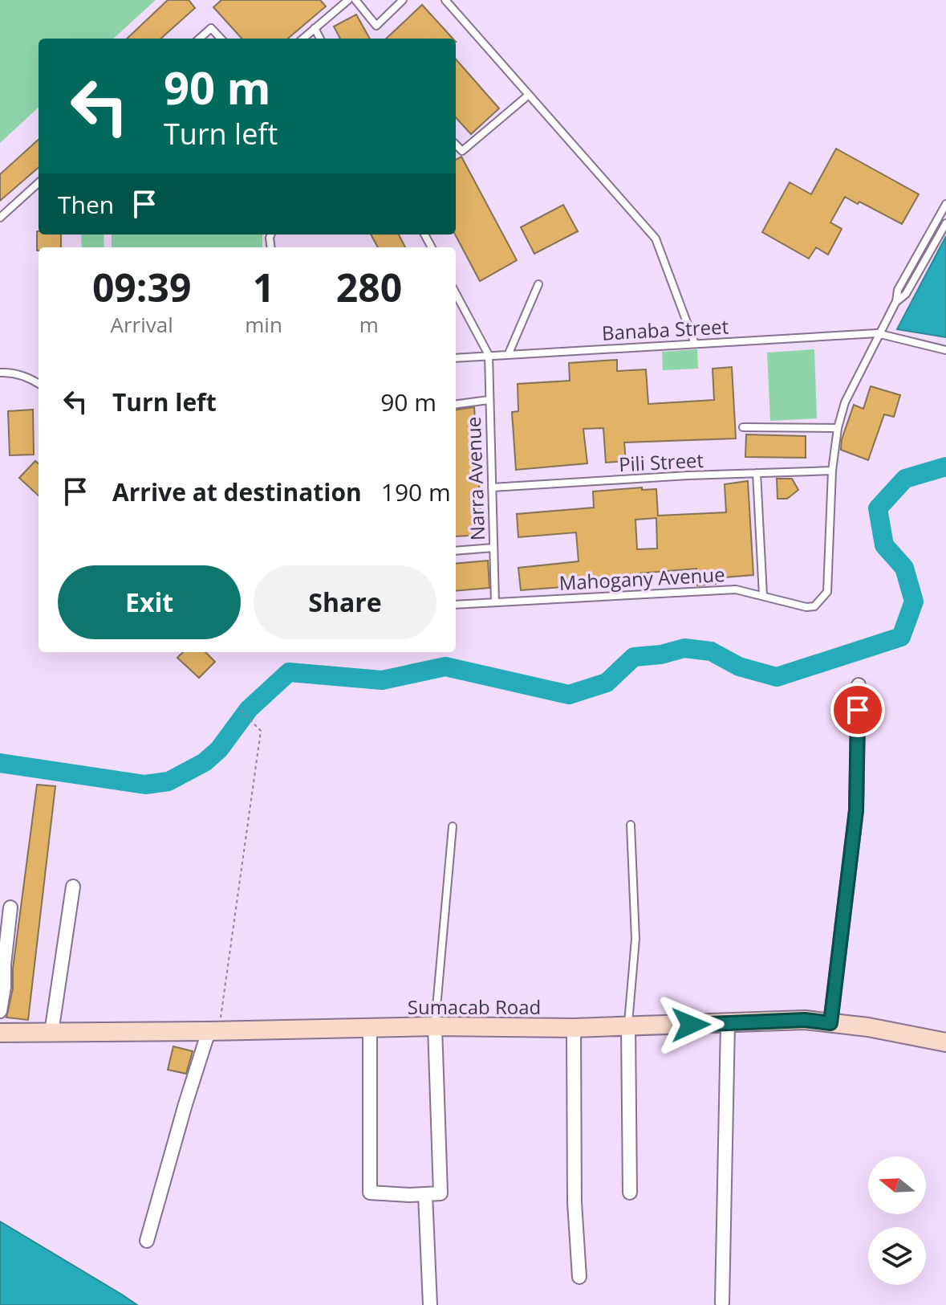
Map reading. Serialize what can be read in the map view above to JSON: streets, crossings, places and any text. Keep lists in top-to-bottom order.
{
  "streets": {
    "main road": ["Sumacab Road"],
    "lane": [
      "Banaba Street",
      "Pili Street",
      "Narra Avenue",
      "Mahogany Avenue"
    ]
  },
  "crossings": [
    ["Banaba Street", "Narra Avenue"],
    ["Banaba Street", "Mahogany Avenue"],
    ["Pili Street", "Narra Avenue"],
    ["Pili Street", "Mahogany Avenue"],
    ["Narra Avenue", "Mahogany Avenue"]
  ],
  "north": "left",
  "page": {
    "turn": ["90 m", "Turn left"],
    "then": "Then",
    "eta": [
      "09:39",
      "Arrival",
      "1",
      "min",
      "280",
      "m"
    ],
    "list": [
      {
        "name": "Turn left",
        "value": "90 m"
      },
      {
        "name": "Arrive at destination",
        "value": "190 m"
      }
    ],
    "buttons": ["Exit", "Share"]
  }
}
